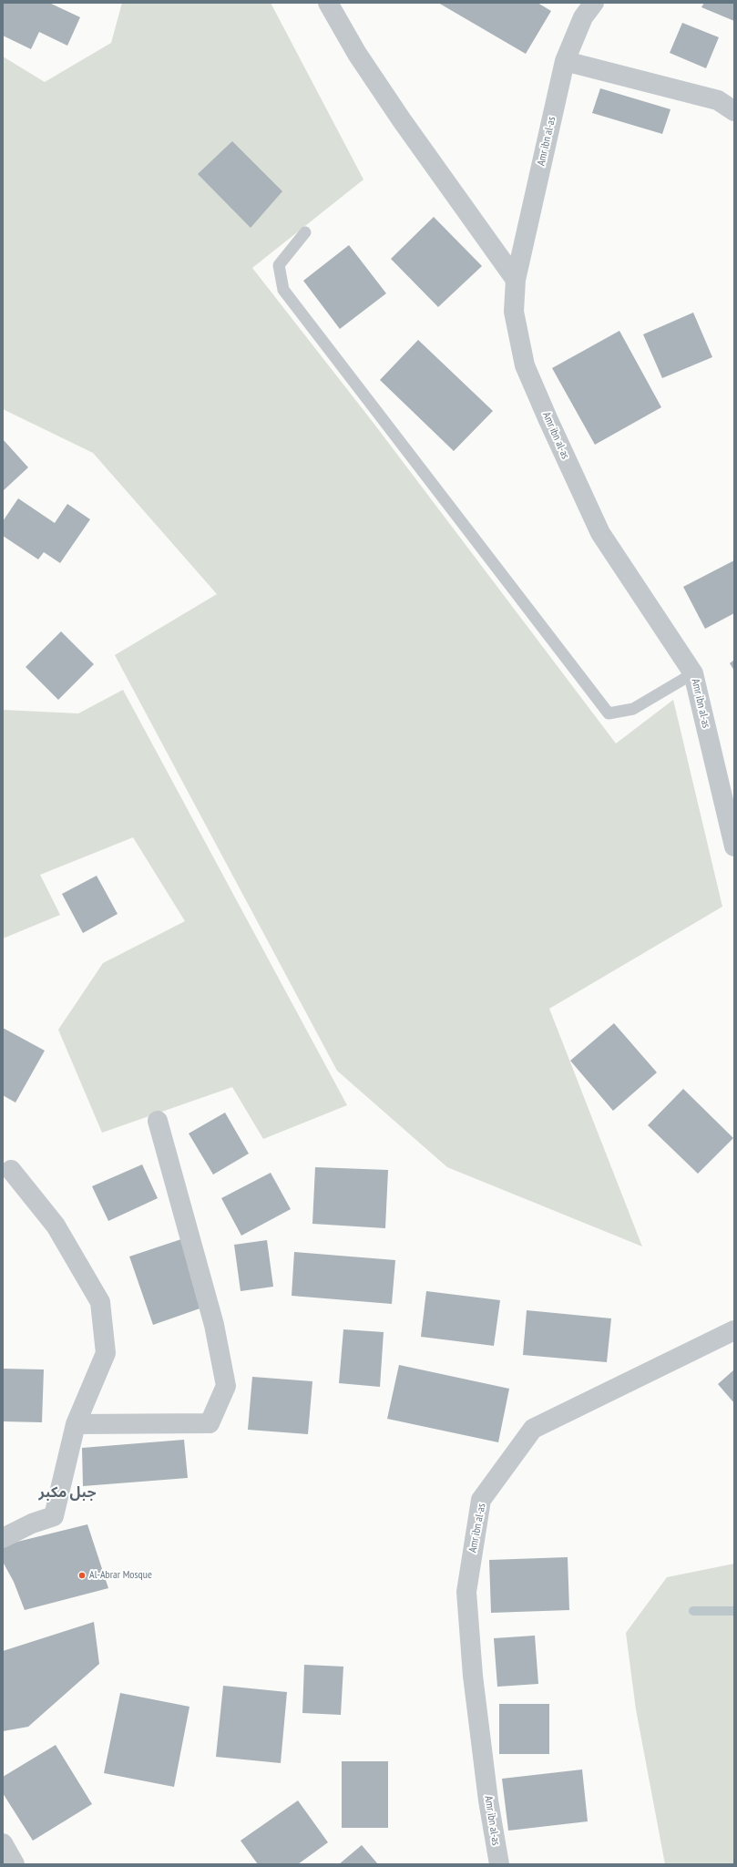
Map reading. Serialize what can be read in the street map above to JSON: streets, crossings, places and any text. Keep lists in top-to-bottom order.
{
  "streets": {
    "street": ["Amr ibn al-as"]
  },
  "districts": ["جبل مكبر"],
  "places": ["Al-Abrar Mosque"]
}
